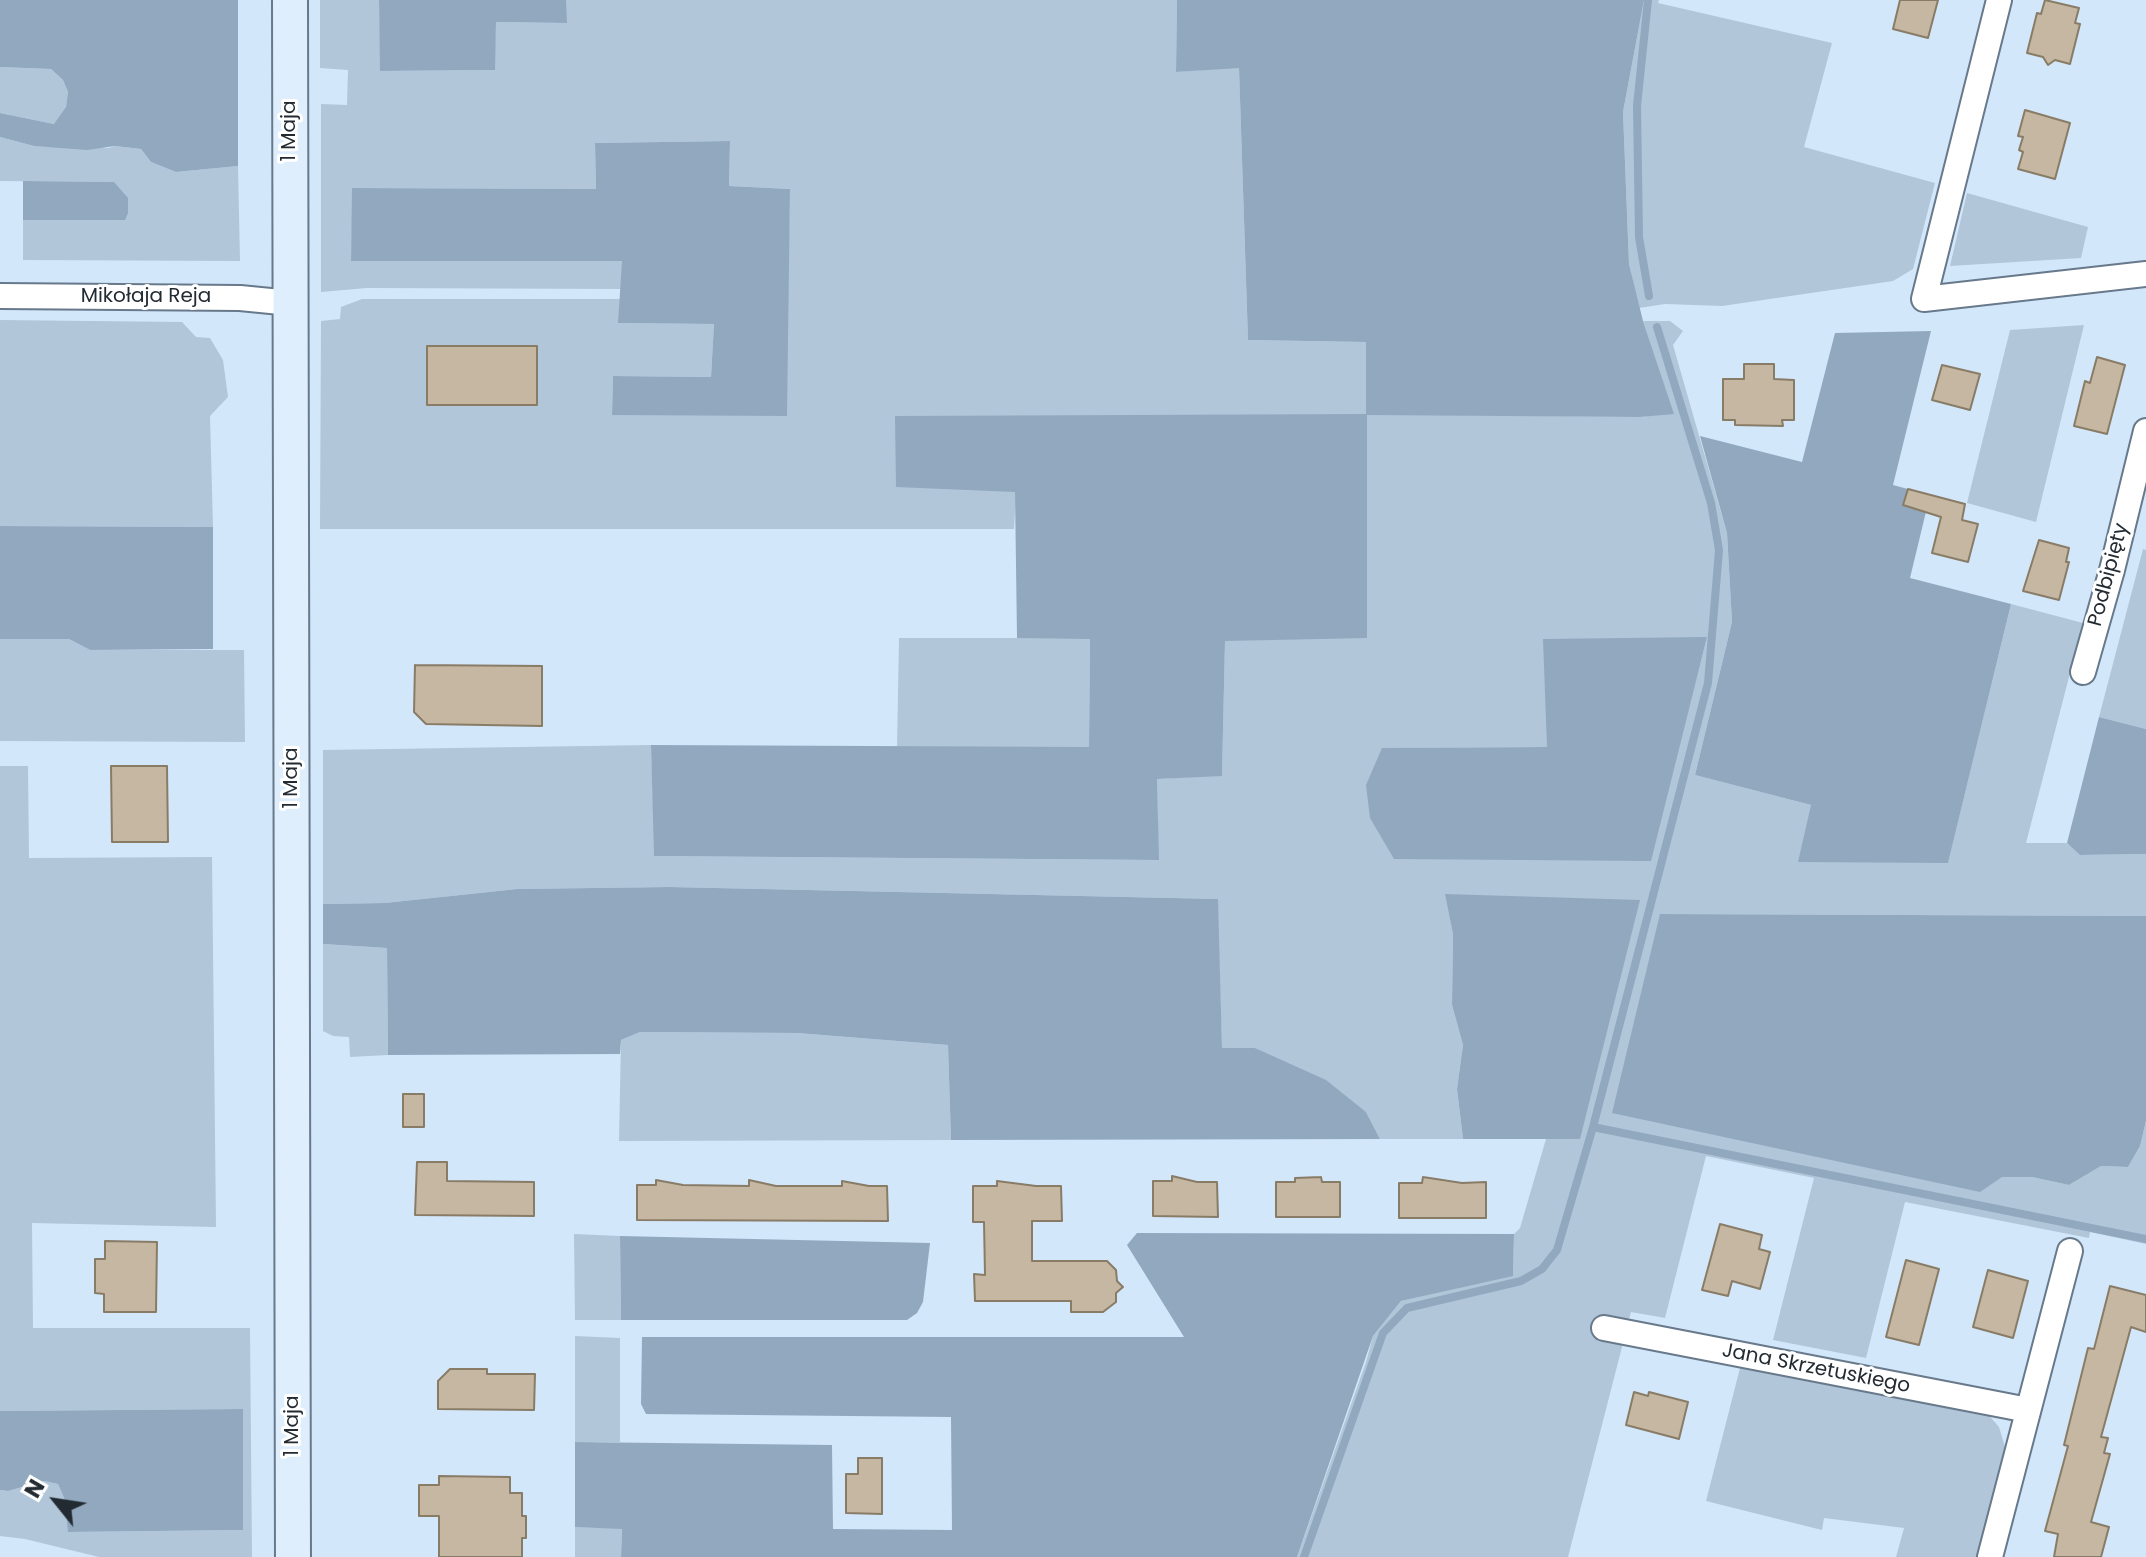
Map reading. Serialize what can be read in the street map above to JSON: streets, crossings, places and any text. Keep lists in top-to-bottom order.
{
  "streets": {
    "main road": ["1 Maja"],
    "street": ["Mikołaja Reja", "Podbipięty", "Jana Skrzetuskiego"]
  },
  "crossings": [
    ["1 Maja", "Mikołaja Reja"]
  ],
  "north": "top left"
}
